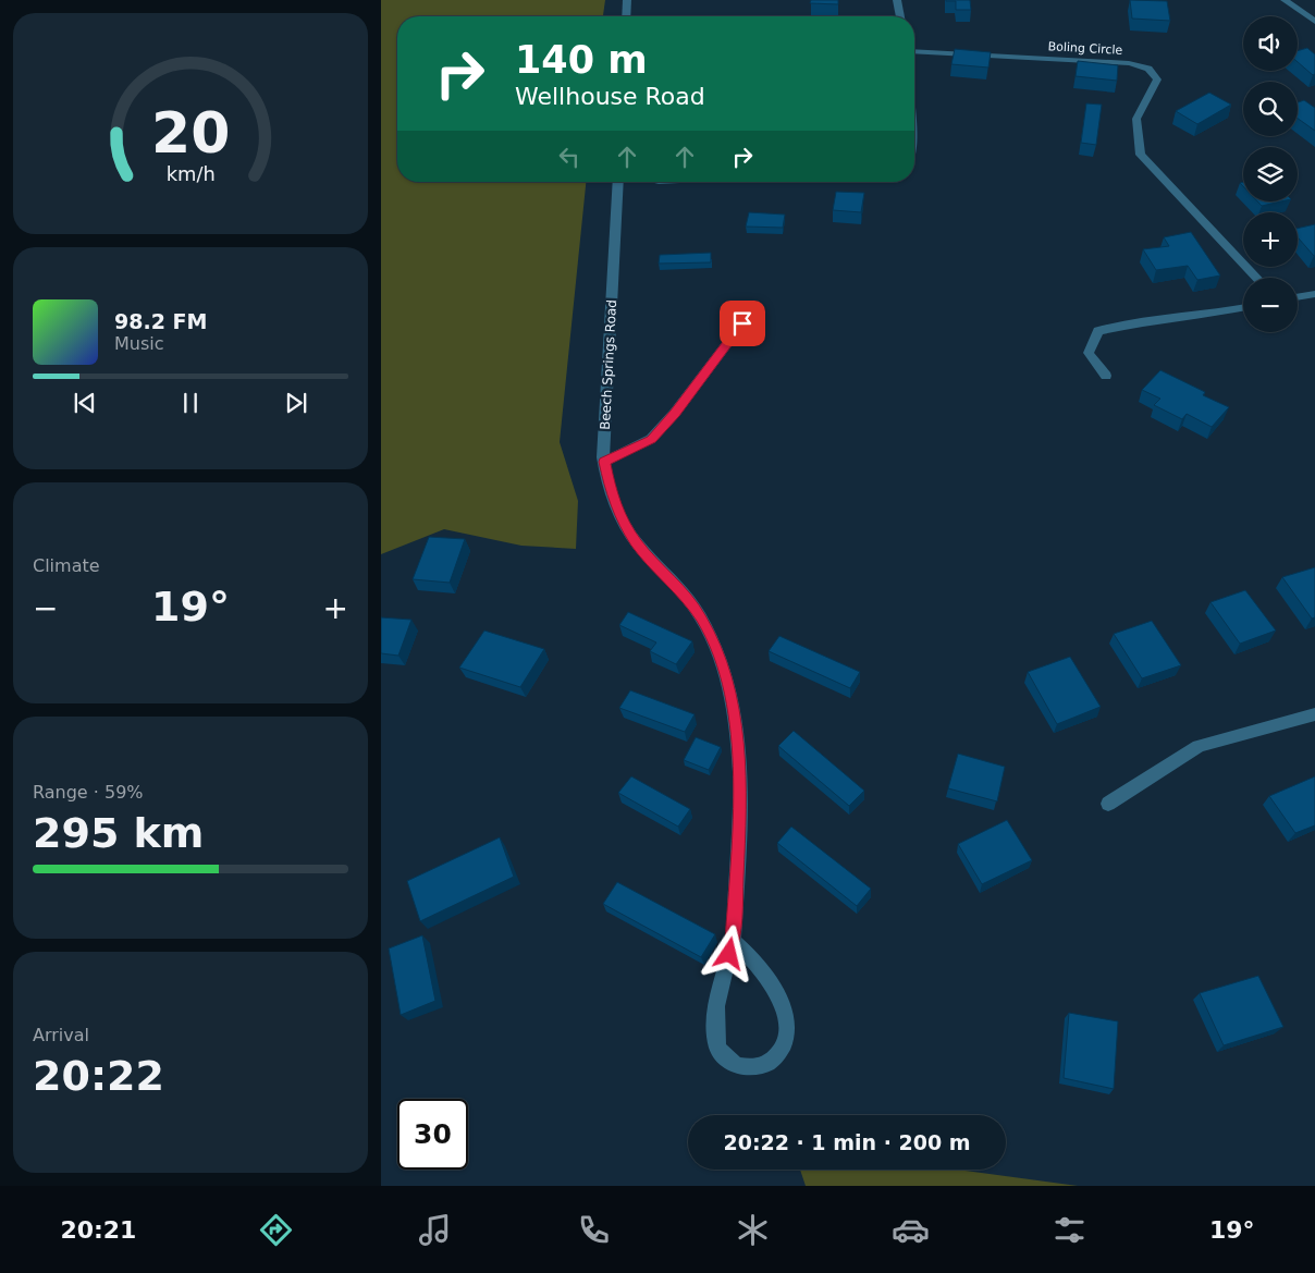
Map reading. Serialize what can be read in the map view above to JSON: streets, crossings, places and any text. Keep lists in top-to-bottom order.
{
  "streets": {
    "street": ["Boling Circle", "Beech Springs Road"]
  },
  "page": {
    "map_buttons": ["+", "−"],
    "turn": ["140 m", "Wellhouse Road"],
    "song": ["98.2 FM", "Music"],
    "tile": [
      "Climate",
      ["Range · 59%", "295 km"],
      ["Arrival", "20:22"]
    ],
    "heat": ["−", "19°", "+"],
    "limit": "30",
    "trip": "20:22 · 1 min · 200 m",
    "tabs": ["20:21", "19°"],
    "gauge": ["20", "km/h"]
  }
}
